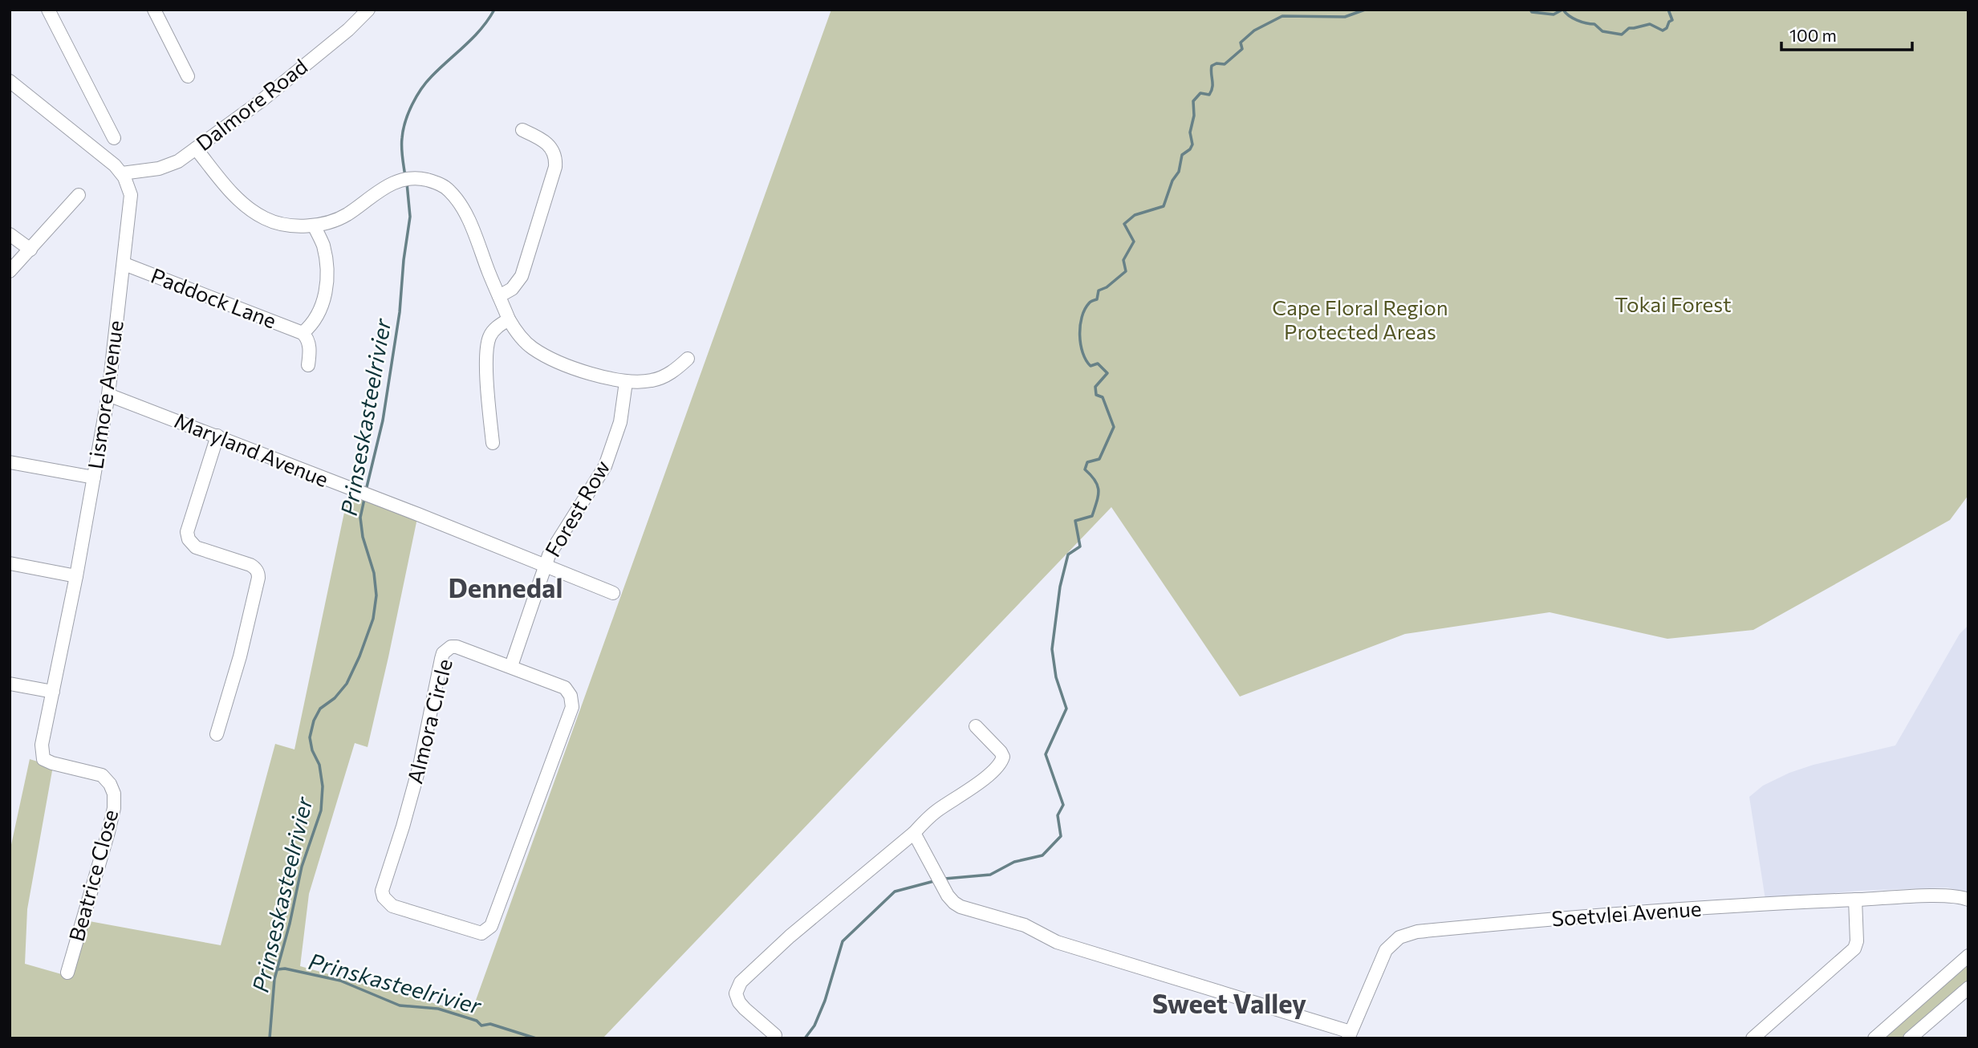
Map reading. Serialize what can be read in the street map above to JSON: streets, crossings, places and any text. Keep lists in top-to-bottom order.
{
  "streets": {
    "street": [
      "Dalmore Road",
      "Paddock Lane",
      "Lismore Avenue",
      "Maryland Avenue",
      "Forest Row",
      "Almora Circle",
      "Beatrice Close",
      "Soetvlei Avenue"
    ]
  },
  "crossings": [
    ["Dalmore Road", "Lismore Avenue"],
    ["Paddock Lane", "Lismore Avenue"],
    ["Lismore Avenue", "Maryland Avenue"],
    ["Lismore Avenue", "Beatrice Close"],
    ["Maryland Avenue", "Forest Row"],
    ["Forest Row", "Almora Circle"]
  ],
  "districts": ["Dennedal", "Sweet Valley"],
  "water": ["Prinseskasteelrivier", "Prinskasteelrivier"],
  "parks": ["Tokai Forest", "Cape Floral Region Protected Areas"],
  "scale_bar": "100 m"
}
